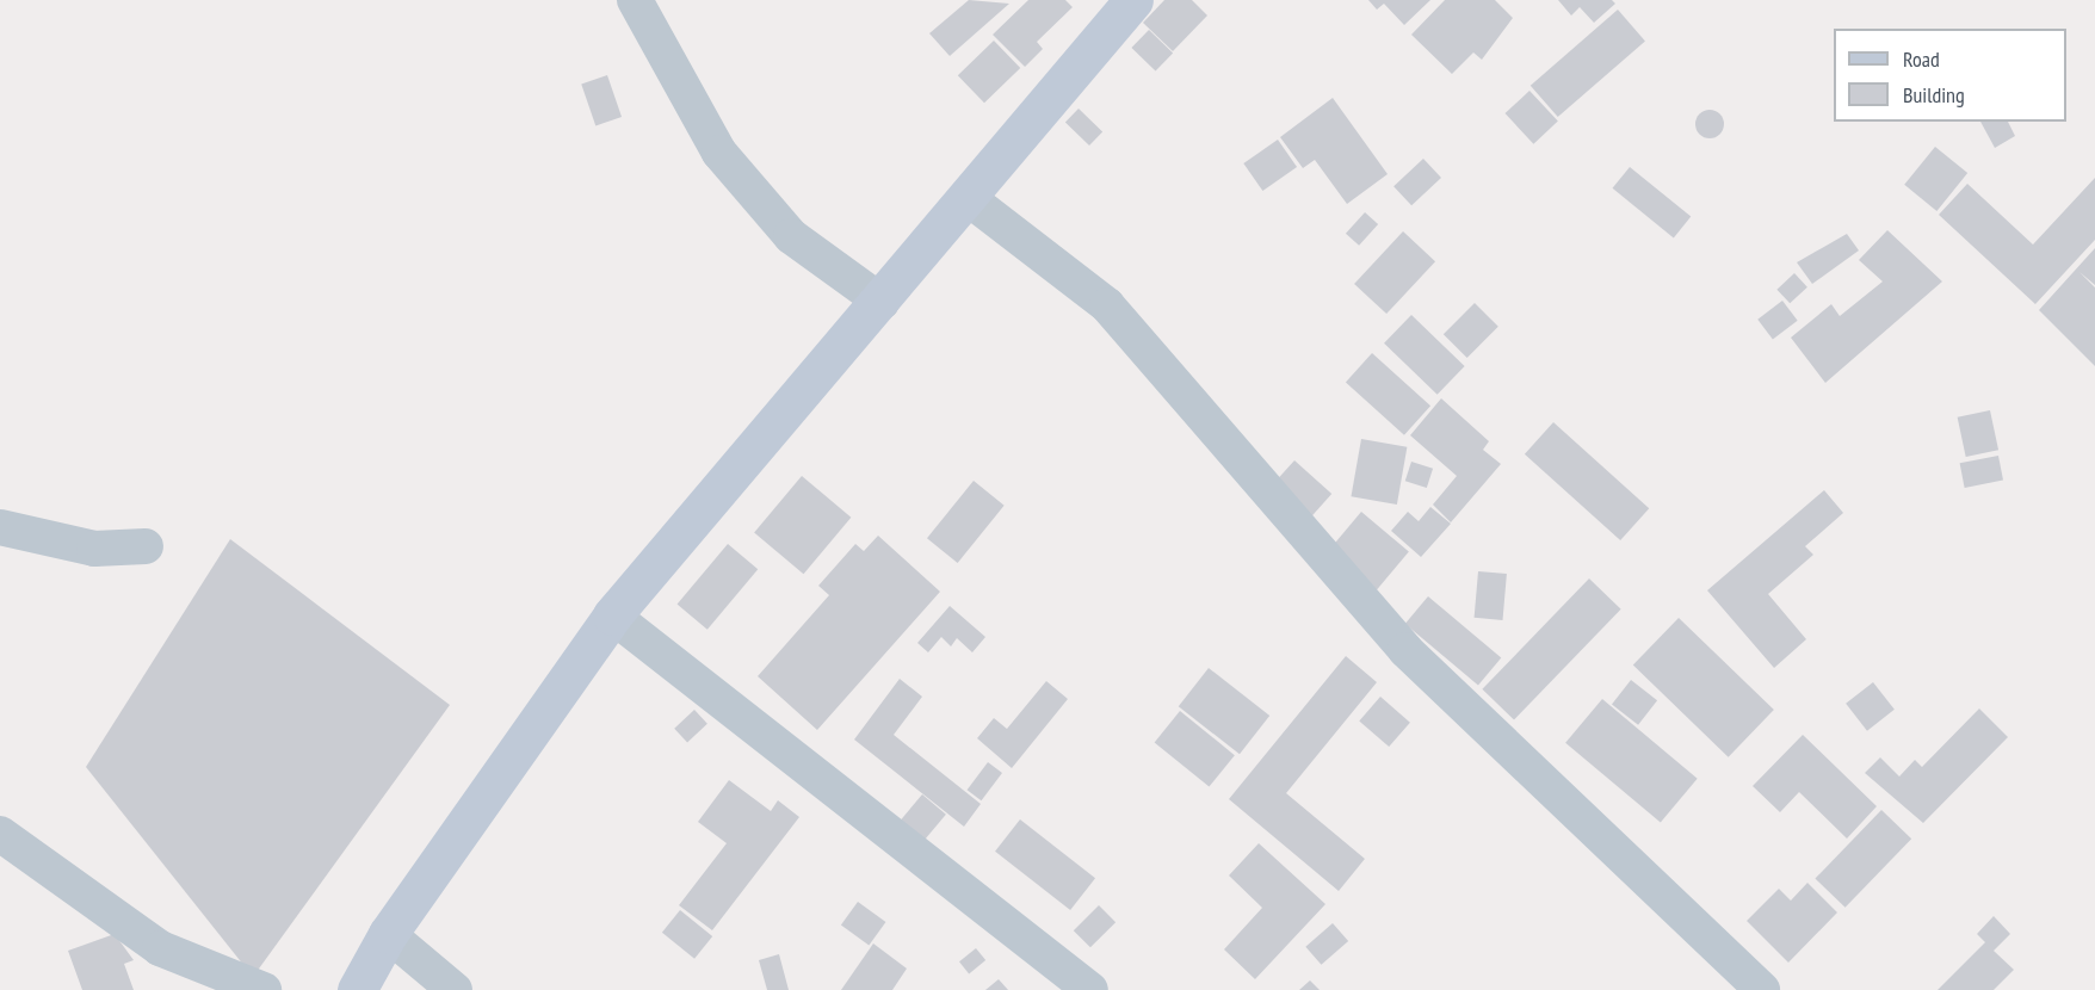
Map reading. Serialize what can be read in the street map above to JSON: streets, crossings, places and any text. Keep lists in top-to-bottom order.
{
  "legend": ["Road", "Building"]
}
